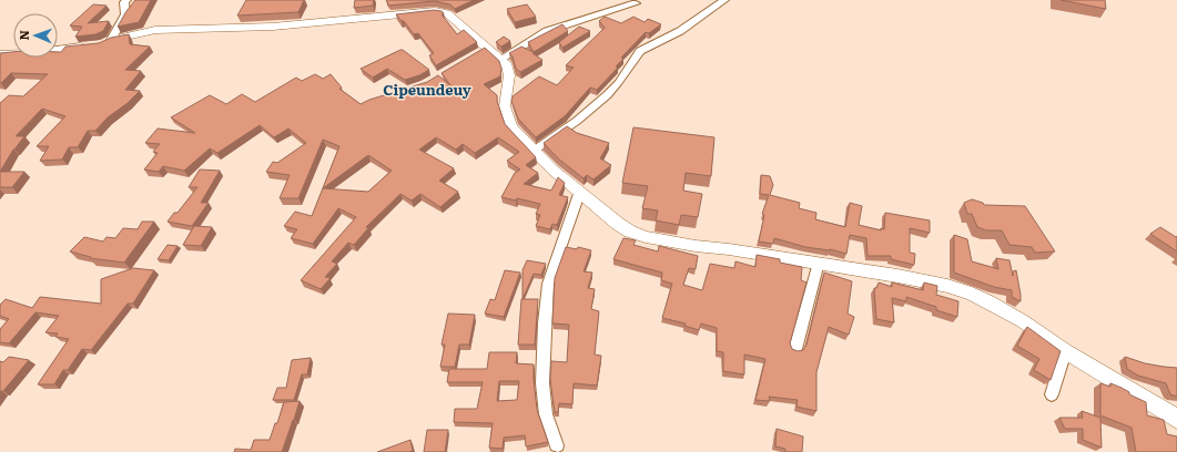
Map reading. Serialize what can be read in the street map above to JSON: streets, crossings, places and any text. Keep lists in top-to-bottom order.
{
  "districts": ["Cipeundeuy"],
  "north": "left"
}
